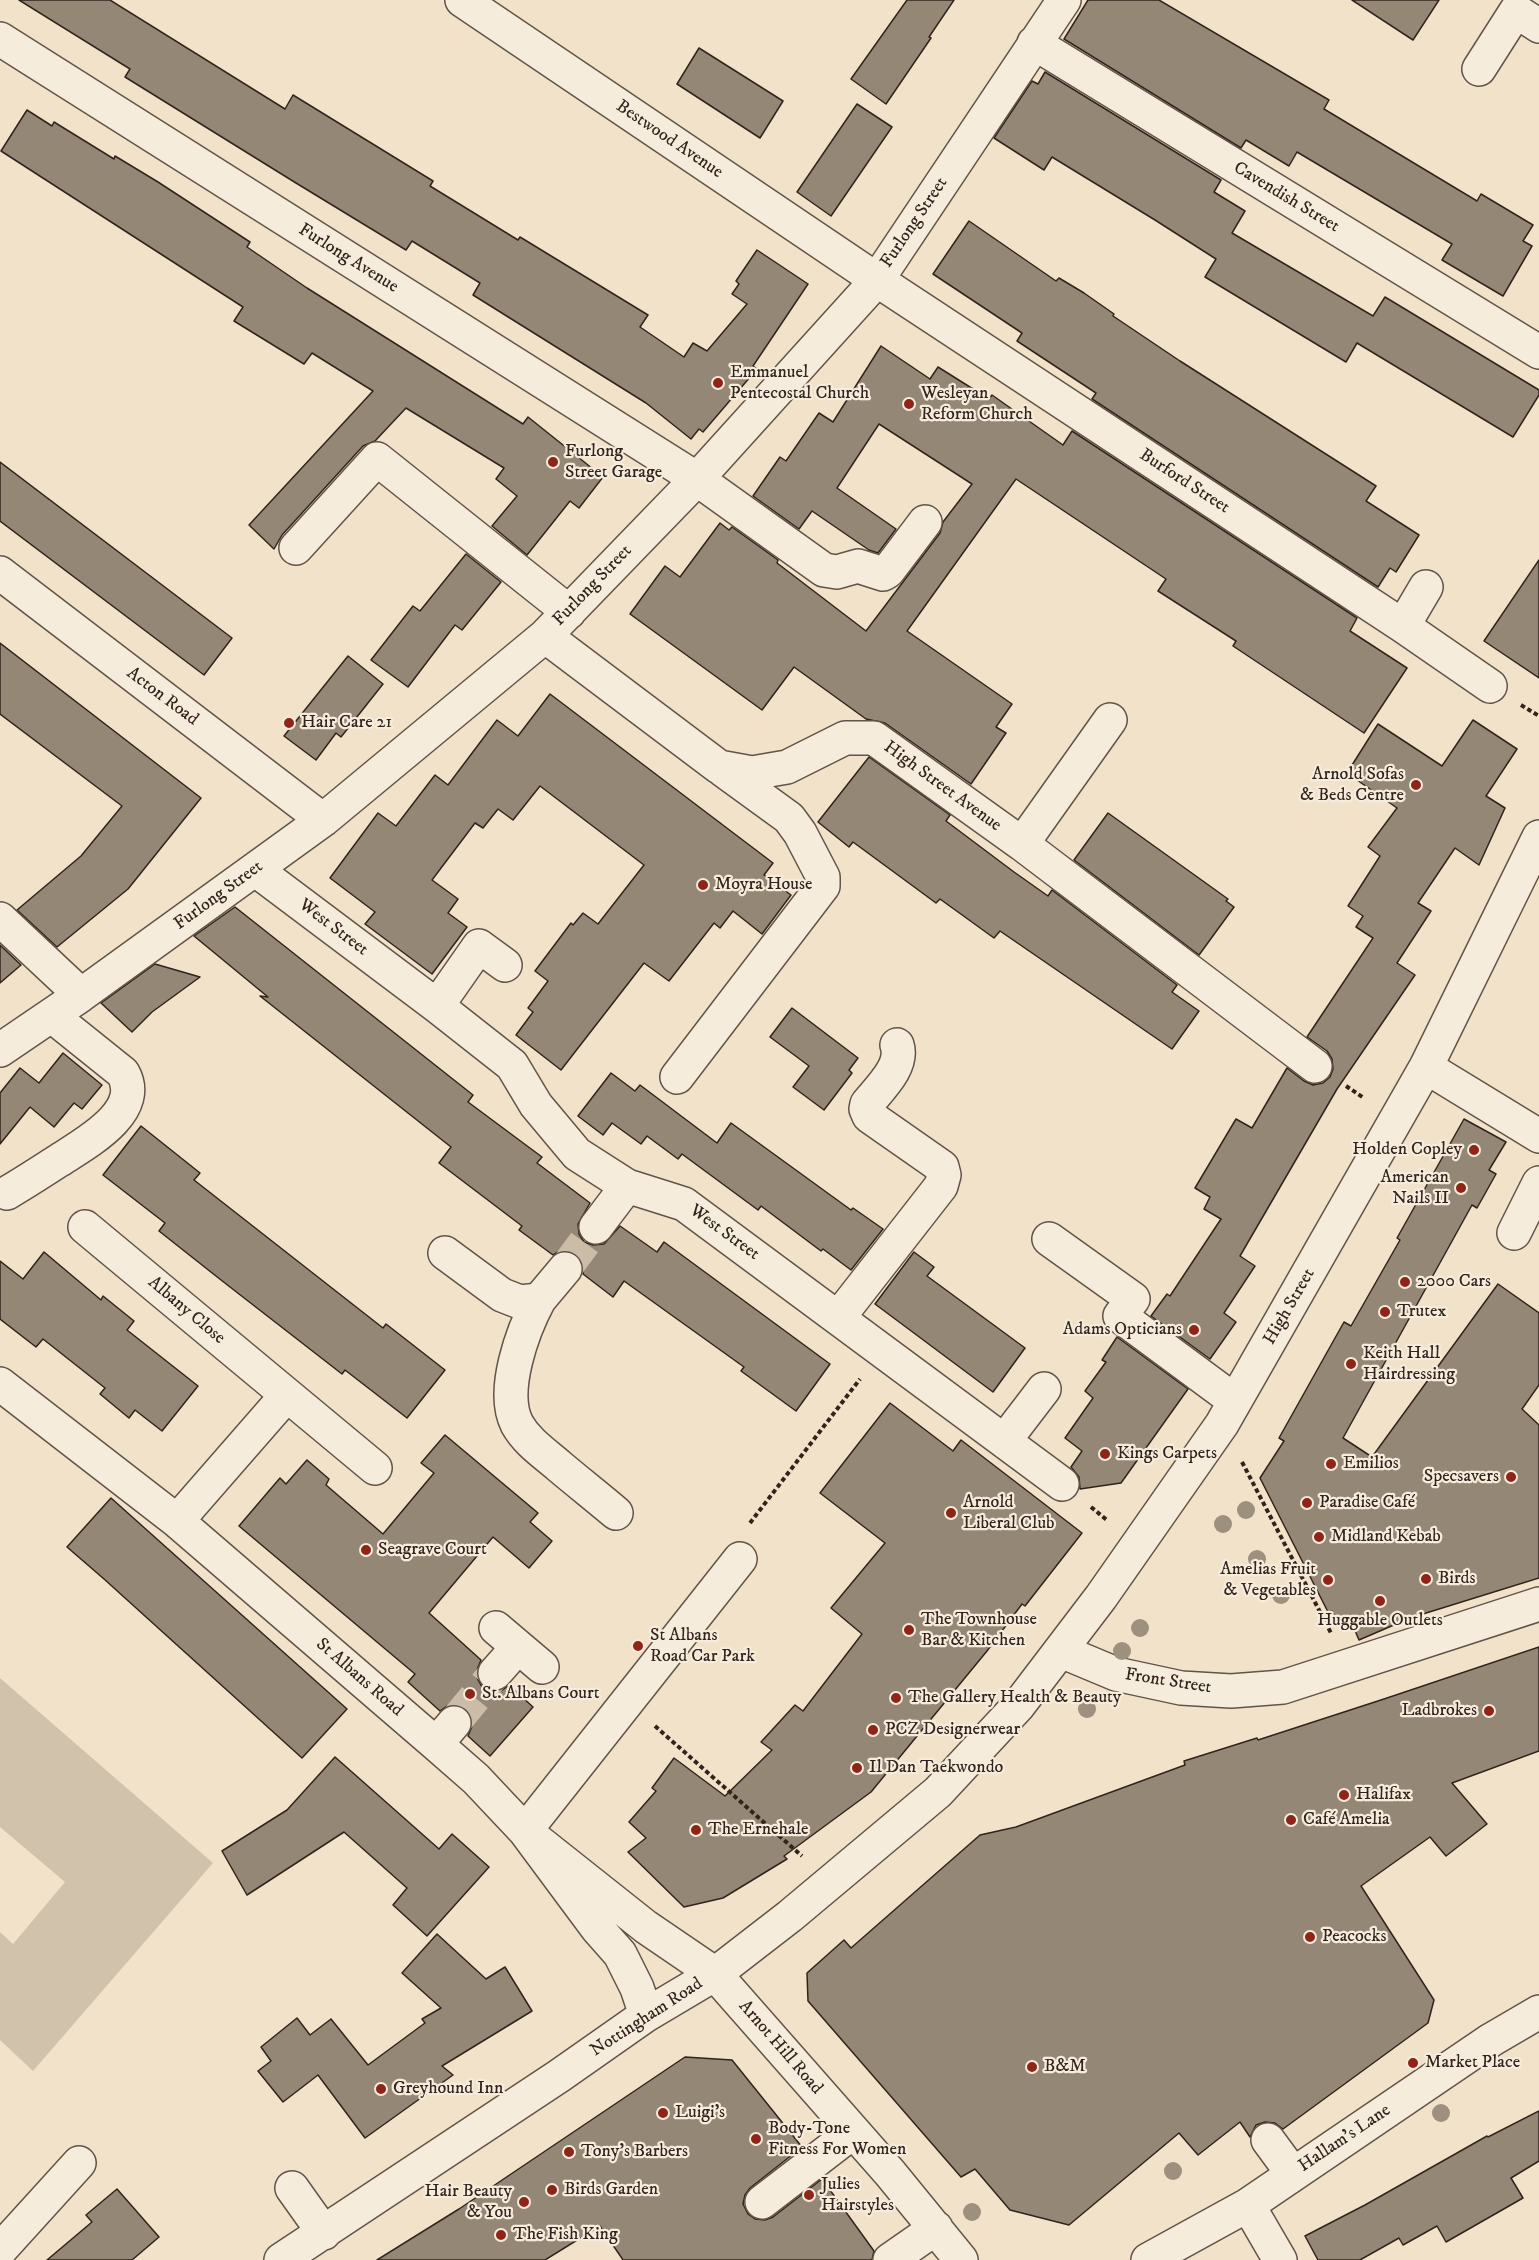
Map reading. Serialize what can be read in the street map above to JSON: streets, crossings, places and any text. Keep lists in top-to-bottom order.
{
  "streets": {
    "street": [
      "Bestwood Avenue",
      "Cavendish Street",
      "Furlong Street",
      "Furlong Avenue",
      "Burford Street",
      "Acton Road",
      "High Street Avenue",
      "West Street",
      "High Street",
      "Albany Close",
      "St Albans Road",
      "Front Street",
      "Nottingham Road",
      "Arnot Hill Road",
      "Hallam's Lane"
    ]
  },
  "crossings": [
    ["Bestwood Avenue", "Furlong Street"],
    ["Bestwood Avenue", "Burford Street"],
    ["Cavendish Street", "Furlong Street"],
    ["Furlong Street", "Furlong Avenue"],
    ["Furlong Street", "Burford Street"],
    ["Furlong Street", "Acton Road"],
    ["Furlong Street", "High Street Avenue"],
    ["Furlong Street", "West Street"],
    ["High Street", "Front Street"],
    ["High Street", "Nottingham Road"],
    ["St Albans Road", "Nottingham Road"],
    ["St Albans Road", "Arnot Hill Road"],
    ["Nottingham Road", "Arnot Hill Road"]
  ],
  "places": [
    "Emmanuel Pentecostal Church",
    "Wesleyan Reform Church",
    "Furlong Street Garage",
    "Hair Care 21",
    "Arnold Sofas & Beds Centre",
    "Moyra House",
    "Holden Copley",
    "American Nails II",
    "2000 Cars",
    "Trutex",
    "Adams Opticians",
    "Keith Hall Hairdressing",
    "Kings Carpets",
    "Emilios",
    "Specsavers",
    "Paradise Café",
    "Arnold Liberal Club",
    "Midland Kebab",
    "Seagrave Court",
    "Birds",
    "Amelias Fruit & Vegetables",
    "Huggable Outlets",
    "The Townhouse Bar & Kitchen",
    "St Albans Road Car Park",
    "St. Albans Court",
    "The Gallery Health & Beauty",
    "Ladbrokes",
    "PCZ Designerwear",
    "Il Dan Taekwondo",
    "Halifax",
    "Café Amelia",
    "The Ernehale",
    "Peacocks",
    "Market Place",
    "B&M",
    "Greyhound Inn",
    "Luigi's",
    "Body-Tone Fitness For Women",
    "Tony's Barbers",
    "Birds Garden",
    "Julies Hairstyles",
    "Hair Beauty & You",
    "The Fish King"
  ]
}
